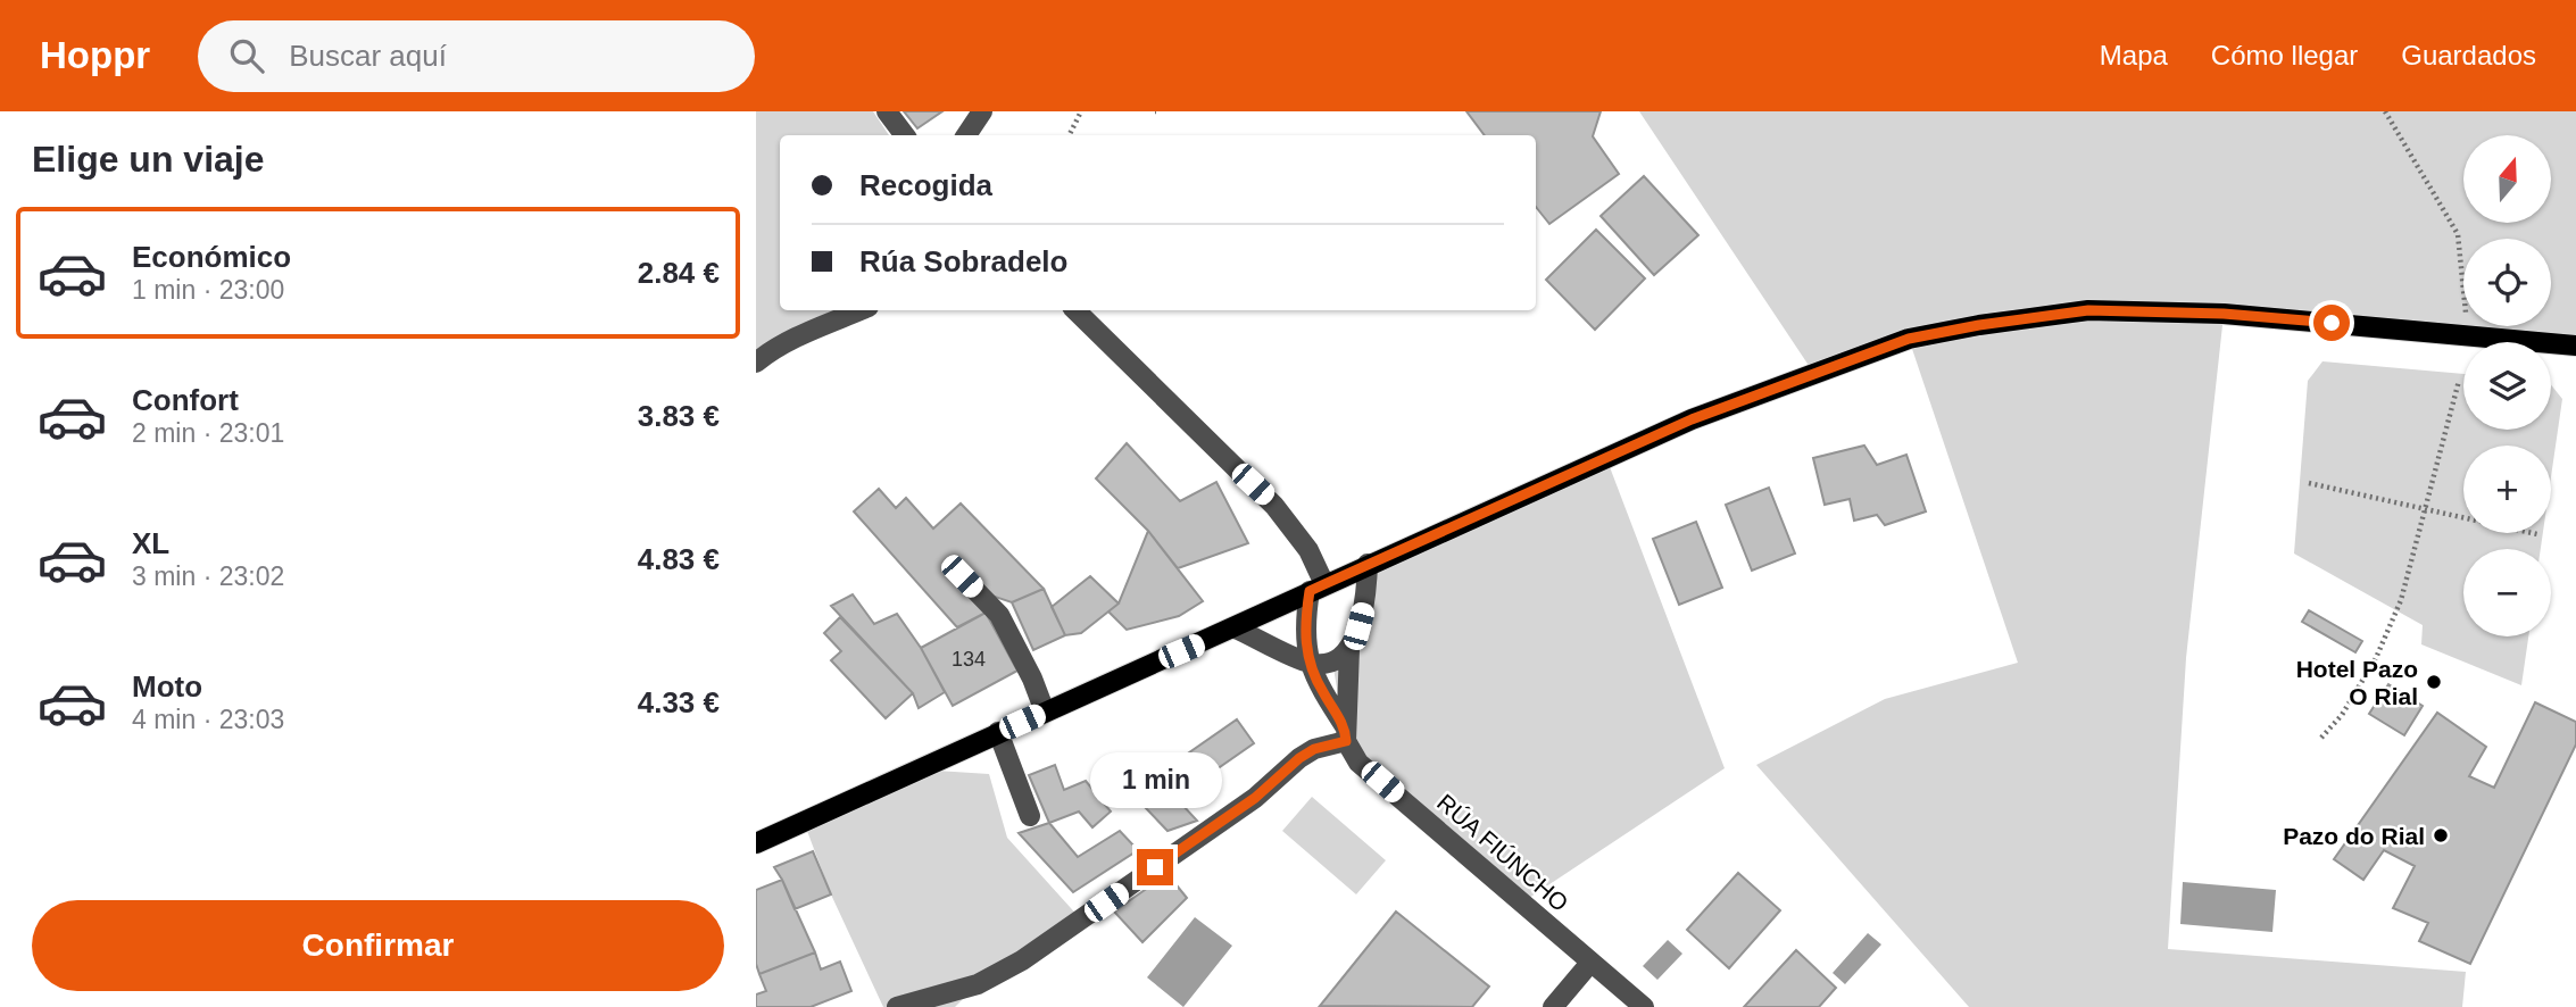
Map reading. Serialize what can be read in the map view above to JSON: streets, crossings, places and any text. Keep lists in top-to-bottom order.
{
  "streets": {
    "street": ["RÚA FIÚNCHO"]
  },
  "places": ["Hotel Pazo O Rial", "Pazo do Rial"],
  "house_numbers": ["134"],
  "north": "top",
  "page": {
    "header": "Hoppr",
    "search": "Buscar aquí",
    "nav": ["Mapa", "Cómo llegar", "Guardados"],
    "heading": "Elige un viaje",
    "map_buttons": ["+", "−"],
    "banner": ["Recogida", "Rúa Sobradelo"],
    "list": [
      {
        "name": "Económico",
        "note": "1 min · 23:00",
        "value": "2.84 €"
      },
      {
        "name": "Confort",
        "note": "2 min · 23:01",
        "value": "3.83 €"
      },
      {
        "name": "XL",
        "note": "3 min · 23:02",
        "value": "4.83 €"
      },
      {
        "name": "Moto",
        "note": "4 min · 23:03",
        "value": "4.33 €"
      }
    ],
    "bubble": "1 min",
    "buttons": "Confirmar"
  }
}
